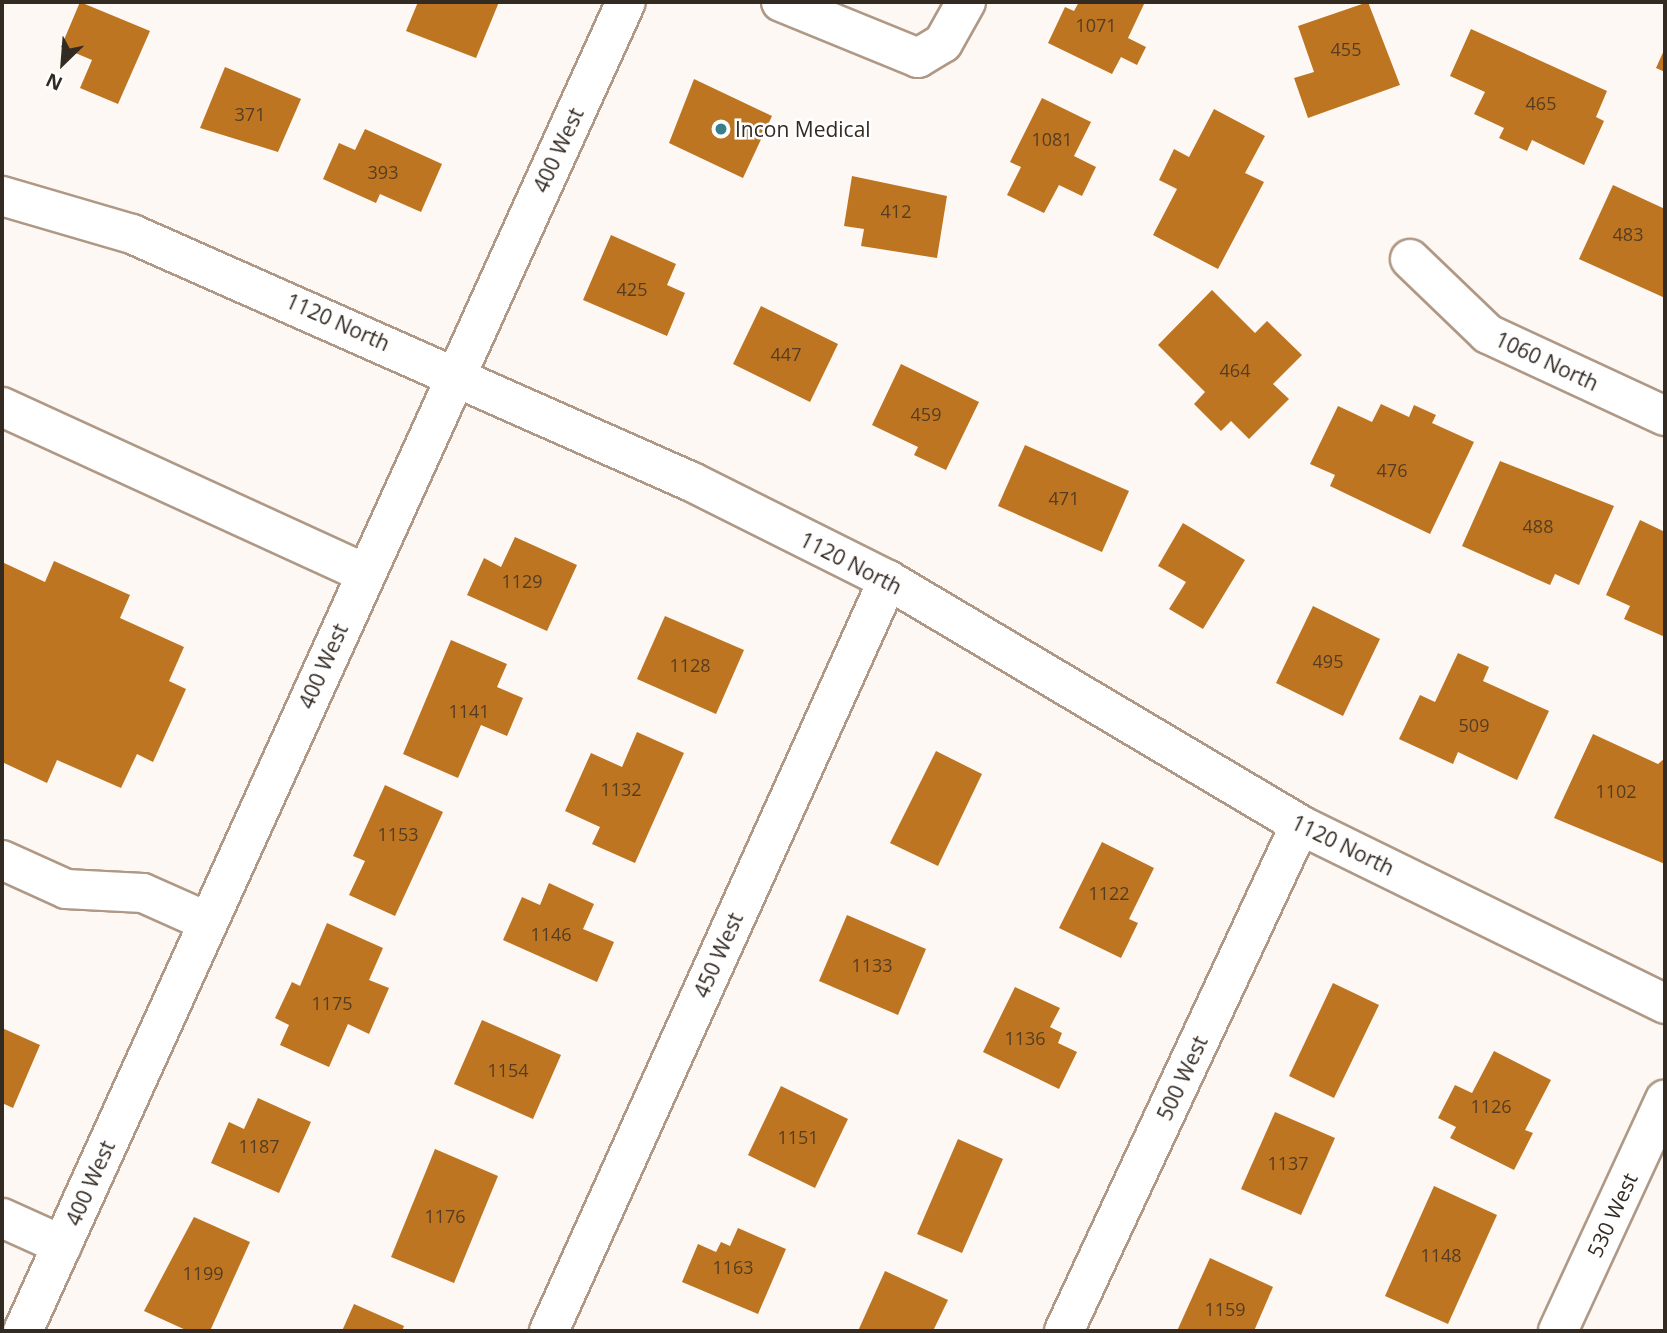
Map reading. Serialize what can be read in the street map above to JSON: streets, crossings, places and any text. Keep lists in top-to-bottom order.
{
  "streets": {
    "street": [
      "400 West",
      "1120 North",
      "1060 North",
      "450 West",
      "500 West",
      "530 West"
    ]
  },
  "crossings": [
    ["400 West", "1120 North"],
    ["1120 North", "450 West"],
    ["1120 North", "500 West"]
  ],
  "places": ["Incon Medical"],
  "house_numbers": [
    "1071",
    "455",
    "465",
    "371",
    "1081",
    "393",
    "412",
    "483",
    "425",
    "447",
    "464",
    "459",
    "476",
    "471",
    "488",
    "1129",
    "495",
    "1128",
    "1141",
    "509",
    "1132",
    "1102",
    "1153",
    "1122",
    "1146",
    "1133",
    "1175",
    "1136",
    "1154",
    "1126",
    "1151",
    "1187",
    "1137",
    "1176",
    "1148",
    "1163",
    "1199",
    "1159"
  ],
  "north": "bottom left"
}
